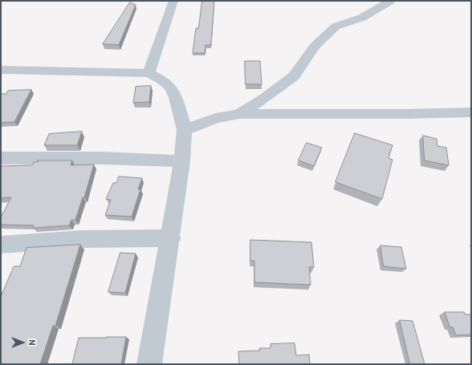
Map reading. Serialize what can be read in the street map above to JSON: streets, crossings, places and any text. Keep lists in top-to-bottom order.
{
  "north": "right"
}
